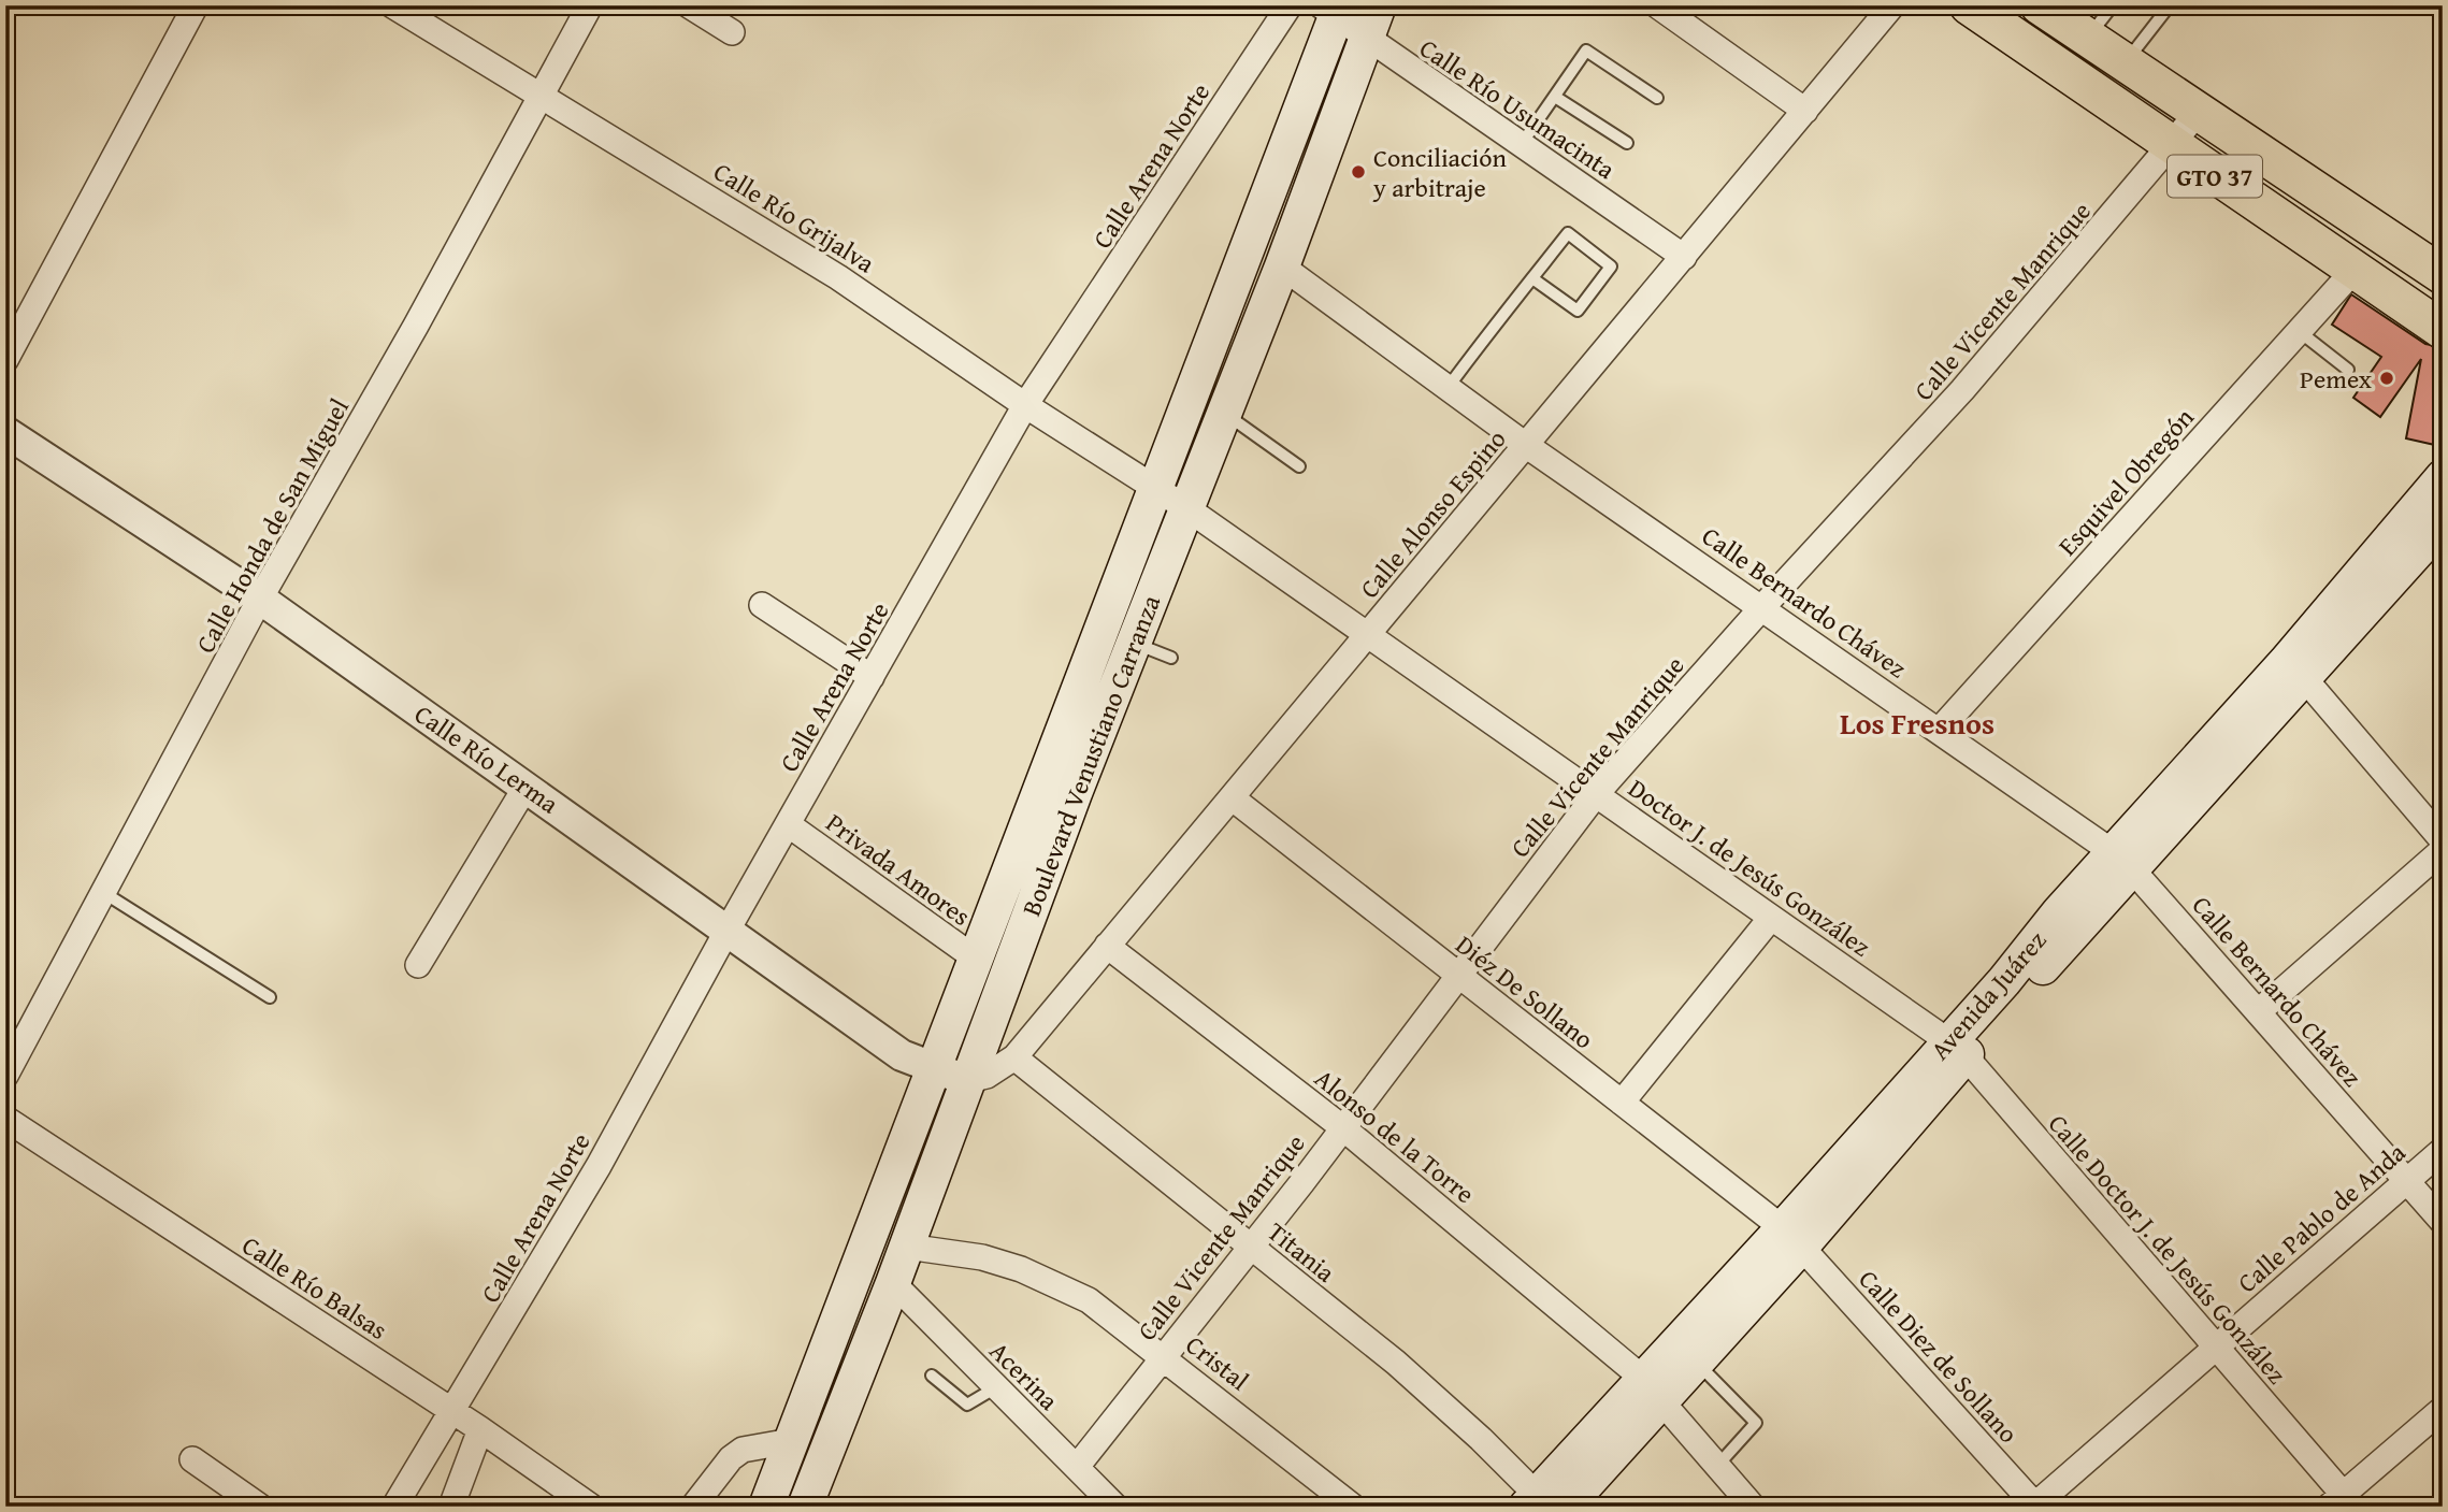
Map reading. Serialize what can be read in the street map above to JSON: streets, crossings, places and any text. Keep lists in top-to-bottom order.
{
  "streets": {
    "main road": ["GTO 37", "Boulevard Venustiano Carranza", "Avenida Juárez"],
    "street": [
      "Calle Río Usumacinta",
      "Calle Arena Norte",
      "Calle Río Grijalva",
      "Calle Vicente Manrique",
      "Esquivel Obregón",
      "Calle Alonso Espino",
      "Calle Honda de San Miguel",
      "Calle Bernardo Chávez",
      "Calle Río Lerma",
      "Doctor J. de Jesús González",
      "Privada Amores",
      "Diéz De Sollano",
      "Alonso de la Torre",
      "Calle Pablo de Anda",
      "Calle Doctor J. de Jesús González",
      "Titania",
      "Calle Río Balsas",
      "Calle Diez de Sollano",
      "Cristal",
      "Acerina"
    ]
  },
  "crossings": [
    ["Calle Río Usumacinta", "Calle Alonso Espino"],
    ["Calle Río Usumacinta", "Boulevard Venustiano Carranza"],
    ["Calle Arena Norte", "Calle Río Grijalva"],
    ["Calle Arena Norte", "Calle Río Lerma"],
    ["Calle Arena Norte", "Privada Amores"],
    ["Calle Arena Norte", "Calle Río Balsas"],
    ["GTO 37", "Calle Vicente Manrique"],
    ["GTO 37", "Esquivel Obregón"],
    ["Calle Río Grijalva", "Calle Honda de San Miguel"],
    ["Calle Río Grijalva", "Boulevard Venustiano Carranza"],
    ["Calle Río Grijalva", "Doctor J. de Jesús González"],
    ["Calle Vicente Manrique", "Calle Bernardo Chávez"],
    ["Calle Vicente Manrique", "Doctor J. de Jesús González"],
    ["Calle Vicente Manrique", "Diéz De Sollano"],
    ["Calle Vicente Manrique", "Alonso de la Torre"],
    ["Calle Vicente Manrique", "Titania"],
    ["Calle Vicente Manrique", "Cristal"],
    ["Calle Vicente Manrique", "Acerina"],
    ["Esquivel Obregón", "Calle Bernardo Chávez"],
    ["Calle Alonso Espino", "Calle Bernardo Chávez"],
    ["Calle Alonso Espino", "Doctor J. de Jesús González"],
    ["Calle Alonso Espino", "Diéz De Sollano"],
    ["Calle Alonso Espino", "Alonso de la Torre"],
    ["Calle Alonso Espino", "Titania"],
    ["Calle Honda de San Miguel", "Calle Río Lerma"],
    ["Calle Bernardo Chávez", "Boulevard Venustiano Carranza"],
    ["Calle Bernardo Chávez", "Avenida Juárez"],
    ["Calle Bernardo Chávez", "Calle Pablo de Anda"],
    ["Boulevard Venustiano Carranza", "Calle Río Lerma"],
    ["Boulevard Venustiano Carranza", "Doctor J. de Jesús González"],
    ["Boulevard Venustiano Carranza", "Privada Amores"],
    ["Boulevard Venustiano Carranza", "Cristal"],
    ["Boulevard Venustiano Carranza", "Acerina"],
    ["Doctor J. de Jesús González", "Avenida Juárez"],
    ["Doctor J. de Jesús González", "Calle Doctor J. de Jesús González"],
    ["Diéz De Sollano", "Avenida Juárez"],
    ["Diéz De Sollano", "Calle Diez de Sollano"],
    ["Avenida Juárez", "Alonso de la Torre"],
    ["Avenida Juárez", "Calle Doctor J. de Jesús González"],
    ["Avenida Juárez", "Titania"],
    ["Avenida Juárez", "Calle Diez de Sollano"],
    ["Calle Pablo de Anda", "Calle Doctor J. de Jesús González"],
    ["Calle Pablo de Anda", "Calle Diez de Sollano"]
  ],
  "districts": ["Los Fresnos"],
  "places": ["Conciliación y arbitraje", "Pemex"]
}
